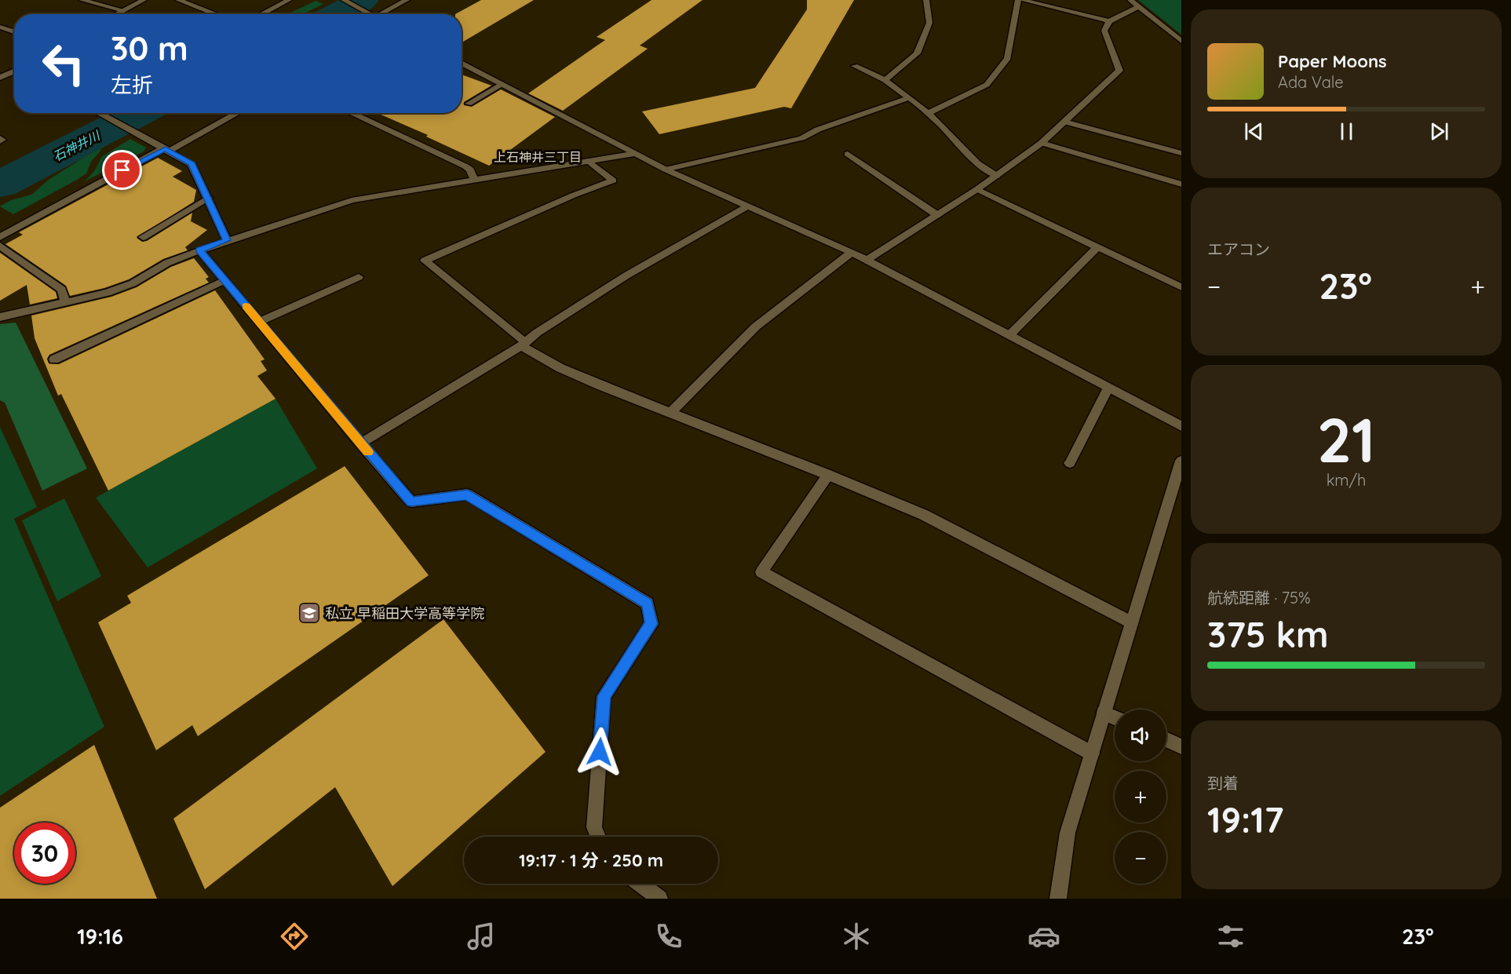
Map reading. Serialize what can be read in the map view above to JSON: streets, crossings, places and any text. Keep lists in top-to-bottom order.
{
  "districts": ["上石神井三丁目"],
  "water": ["石神井川"],
  "places": {
    "school or university": ["私立 早稲田大学高等学院"]
  },
  "page": {
    "turn": ["30 m", "左折"],
    "song": ["Paper Moons", "Ada Vale"],
    "tile": [
      "エアコン",
      ["21", "km/h"],
      ["航続距離 · 75%", "375 km"],
      ["到着", "19:17"]
    ],
    "heat": ["−", "23°", "+"],
    "map_buttons": ["+", "−"],
    "limit": "30",
    "trip": "19:17 · 1 分 · 250 m",
    "tabs": ["19:16", "23°"]
  }
}
